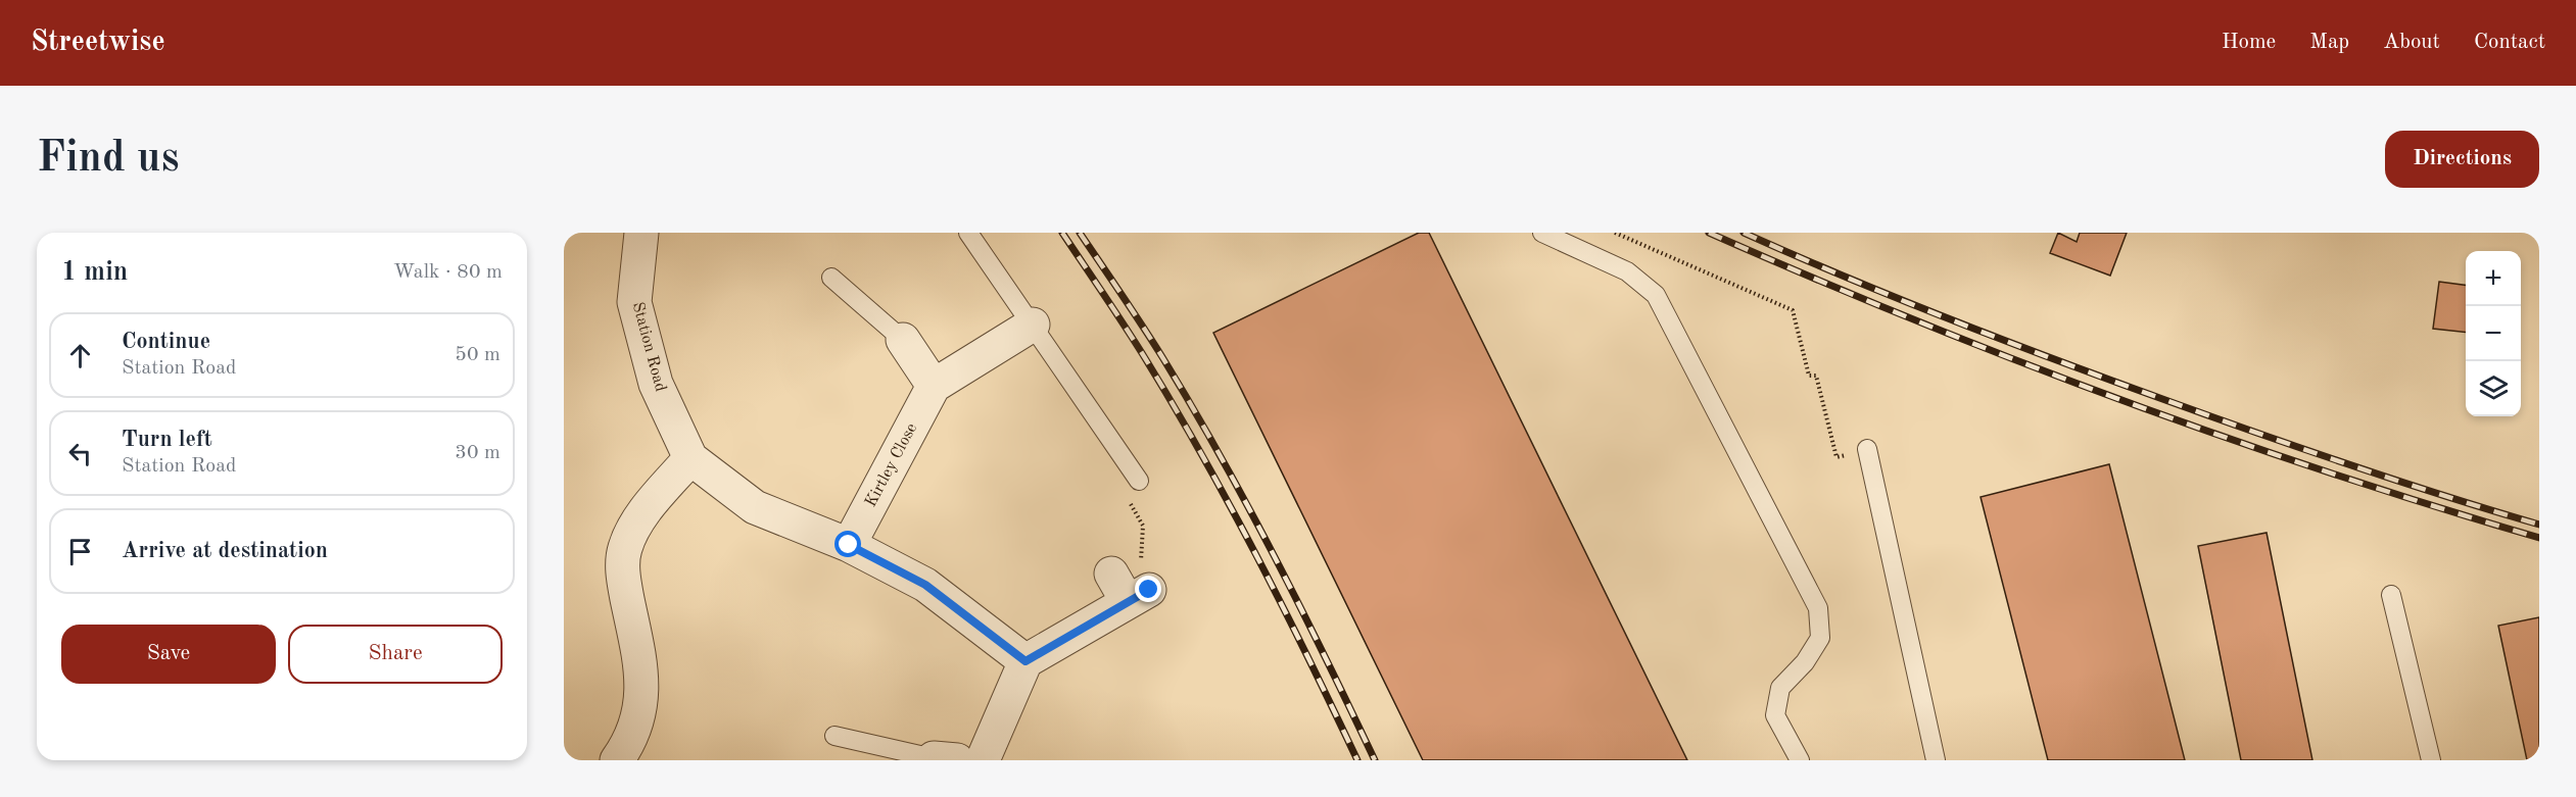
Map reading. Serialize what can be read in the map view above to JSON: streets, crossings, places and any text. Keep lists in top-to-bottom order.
{
  "streets": {
    "street": ["Station Road", "Kirtley Close"]
  },
  "crossings": [
    ["Station Road", "Kirtley Close"]
  ],
  "page": {
    "header": "Streetwise",
    "nav": [
      "Home",
      "Map",
      "About",
      "Contact"
    ],
    "buttons": [
      "Directions",
      ["Save", "Share"]
    ],
    "title": "Find us",
    "heading": ["1 min", "Walk · 80 m"],
    "map_buttons": ["+", "−"],
    "list": [
      ["Continue", "Station Road", "50 m"],
      ["Turn left", "Station Road", "30 m"],
      "Arrive at destination"
    ]
  }
}
